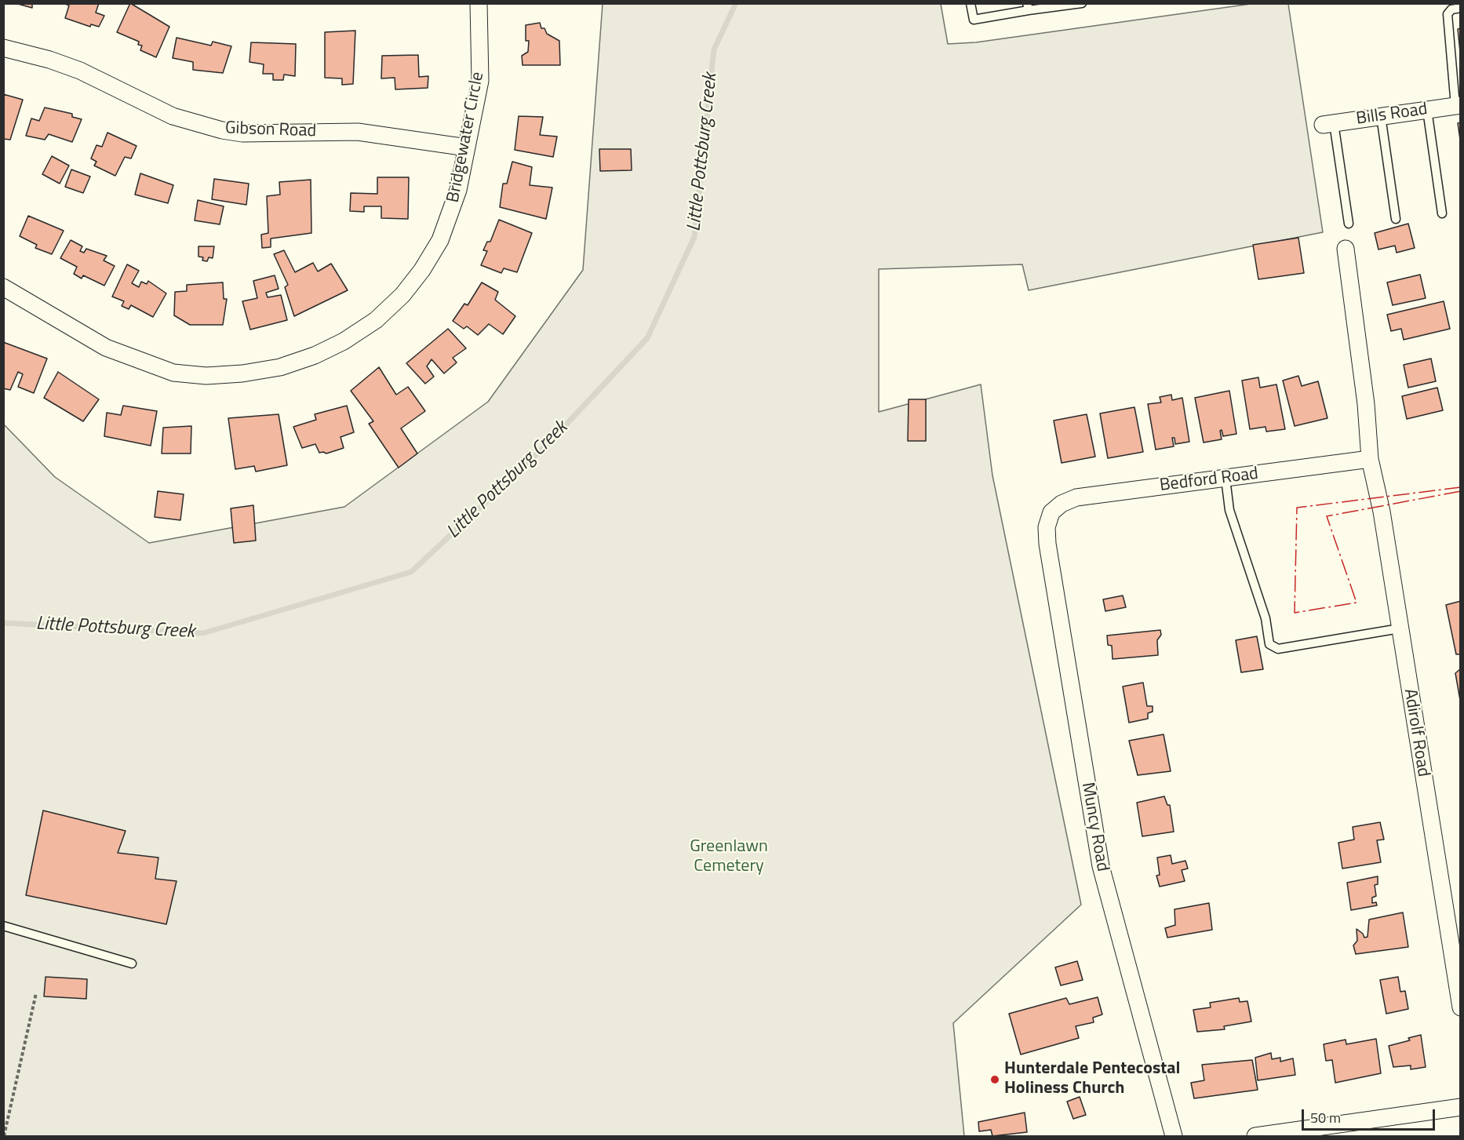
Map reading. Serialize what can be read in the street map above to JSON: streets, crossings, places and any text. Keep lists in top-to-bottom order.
{
  "streets": {
    "street": [
      "Bills Road",
      "Gibson Road",
      "Bridgewater Circle",
      "Bedford Road",
      "Adirolf Road",
      "Muncy Road"
    ]
  },
  "crossings": [
    ["Gibson Road", "Bridgewater Circle"],
    ["Bedford Road", "Adirolf Road"],
    ["Bedford Road", "Muncy Road"]
  ],
  "water": ["Little Pottsburg Creek"],
  "parks": ["Greenlawn Cemetery"],
  "places": ["Hunterdale Pentecostal Holiness Church"],
  "scale_bar": "50 m"
}
